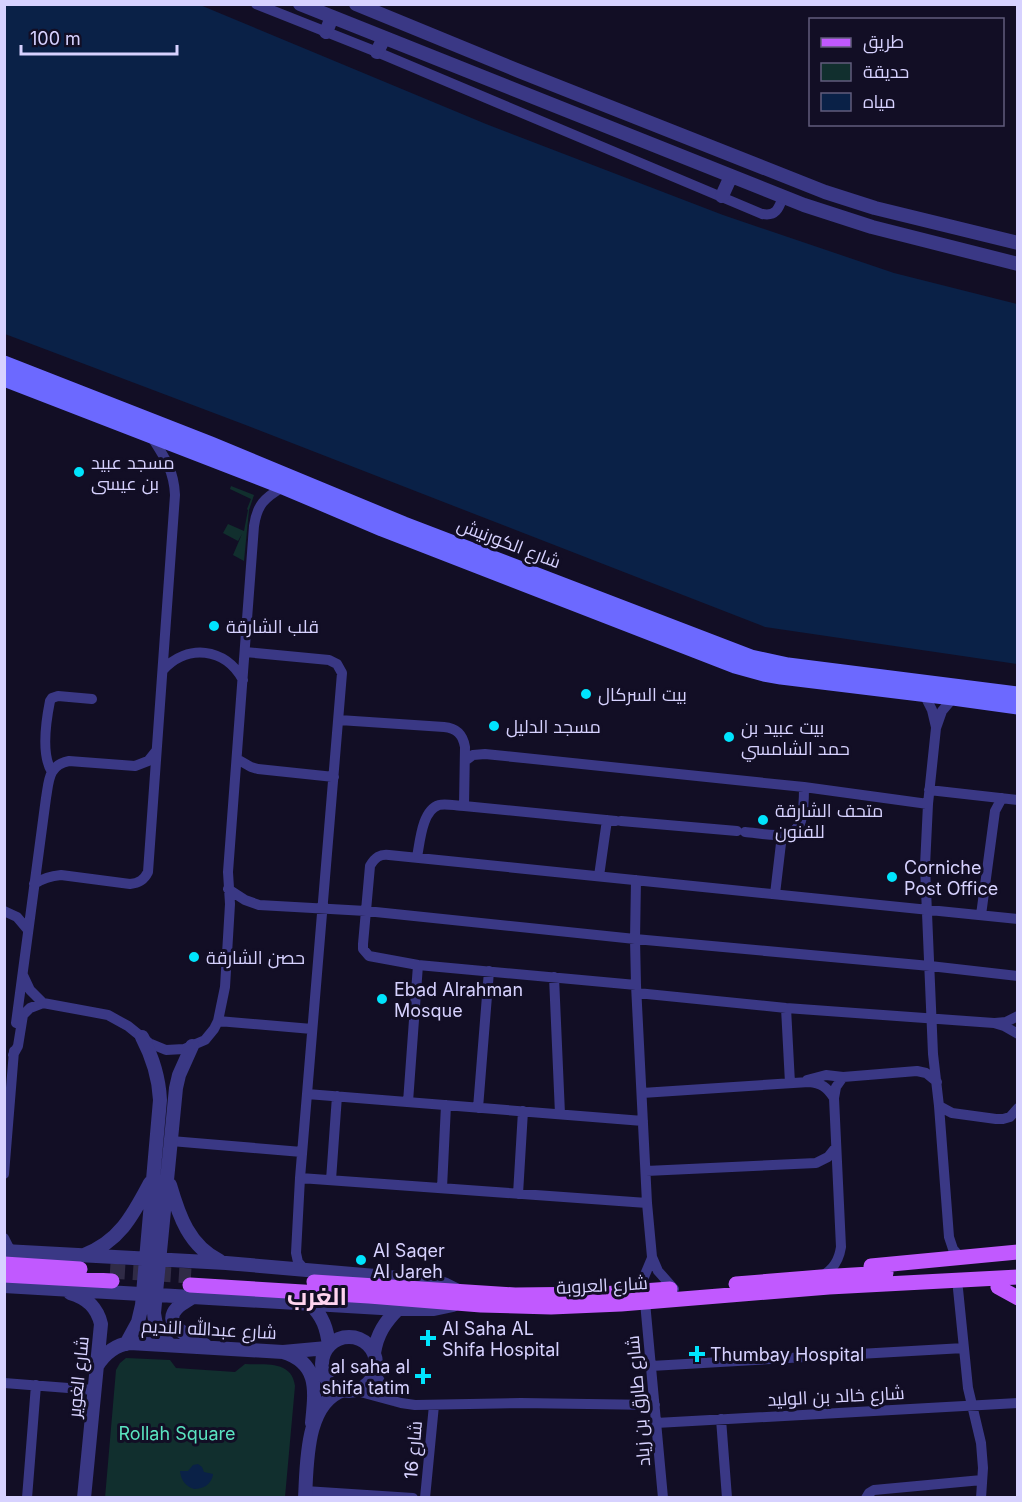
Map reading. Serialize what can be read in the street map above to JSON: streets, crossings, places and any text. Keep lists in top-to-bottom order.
{
  "streets": {
    "main road": ["شارع الكورنيش", "شارع العروبة"],
    "street": [
      "شارع عبدالله النديم",
      "شارع الغوير",
      "شارع خالد بن الوليد",
      "شارع طارق بن زياد",
      "شارع 16"
    ]
  },
  "crossings": [
    ["شارع العروبة", "شارع طارق بن زياد"],
    ["شارع عبدالله النديم", "شارع الغوير"],
    ["شارع خالد بن الوليد", "شارع طارق بن زياد"]
  ],
  "districts": ["الغرب"],
  "parks": ["Rollah Square"],
  "places": {
    "other": [
      "مسجد عبيد بن عيسى",
      "قلب الشارقة",
      "بيت السركال",
      "مسجد الدليل",
      "بيت عبيد بن حمد الشامسي",
      "متحف الشارقة للفنون",
      "Corniche Post Office",
      "حصن الشارقة",
      "Ebad Alrahman Mosque",
      "Al Saqer Al Jareh"
    ],
    "health": ["Al Saha AL Shifa Hospital", "Thumbay Hospital", "al saha al shifa tatim"]
  },
  "legend": ["طريق", "حديقة", "مياه"],
  "scale_bar": "100 m"
}
